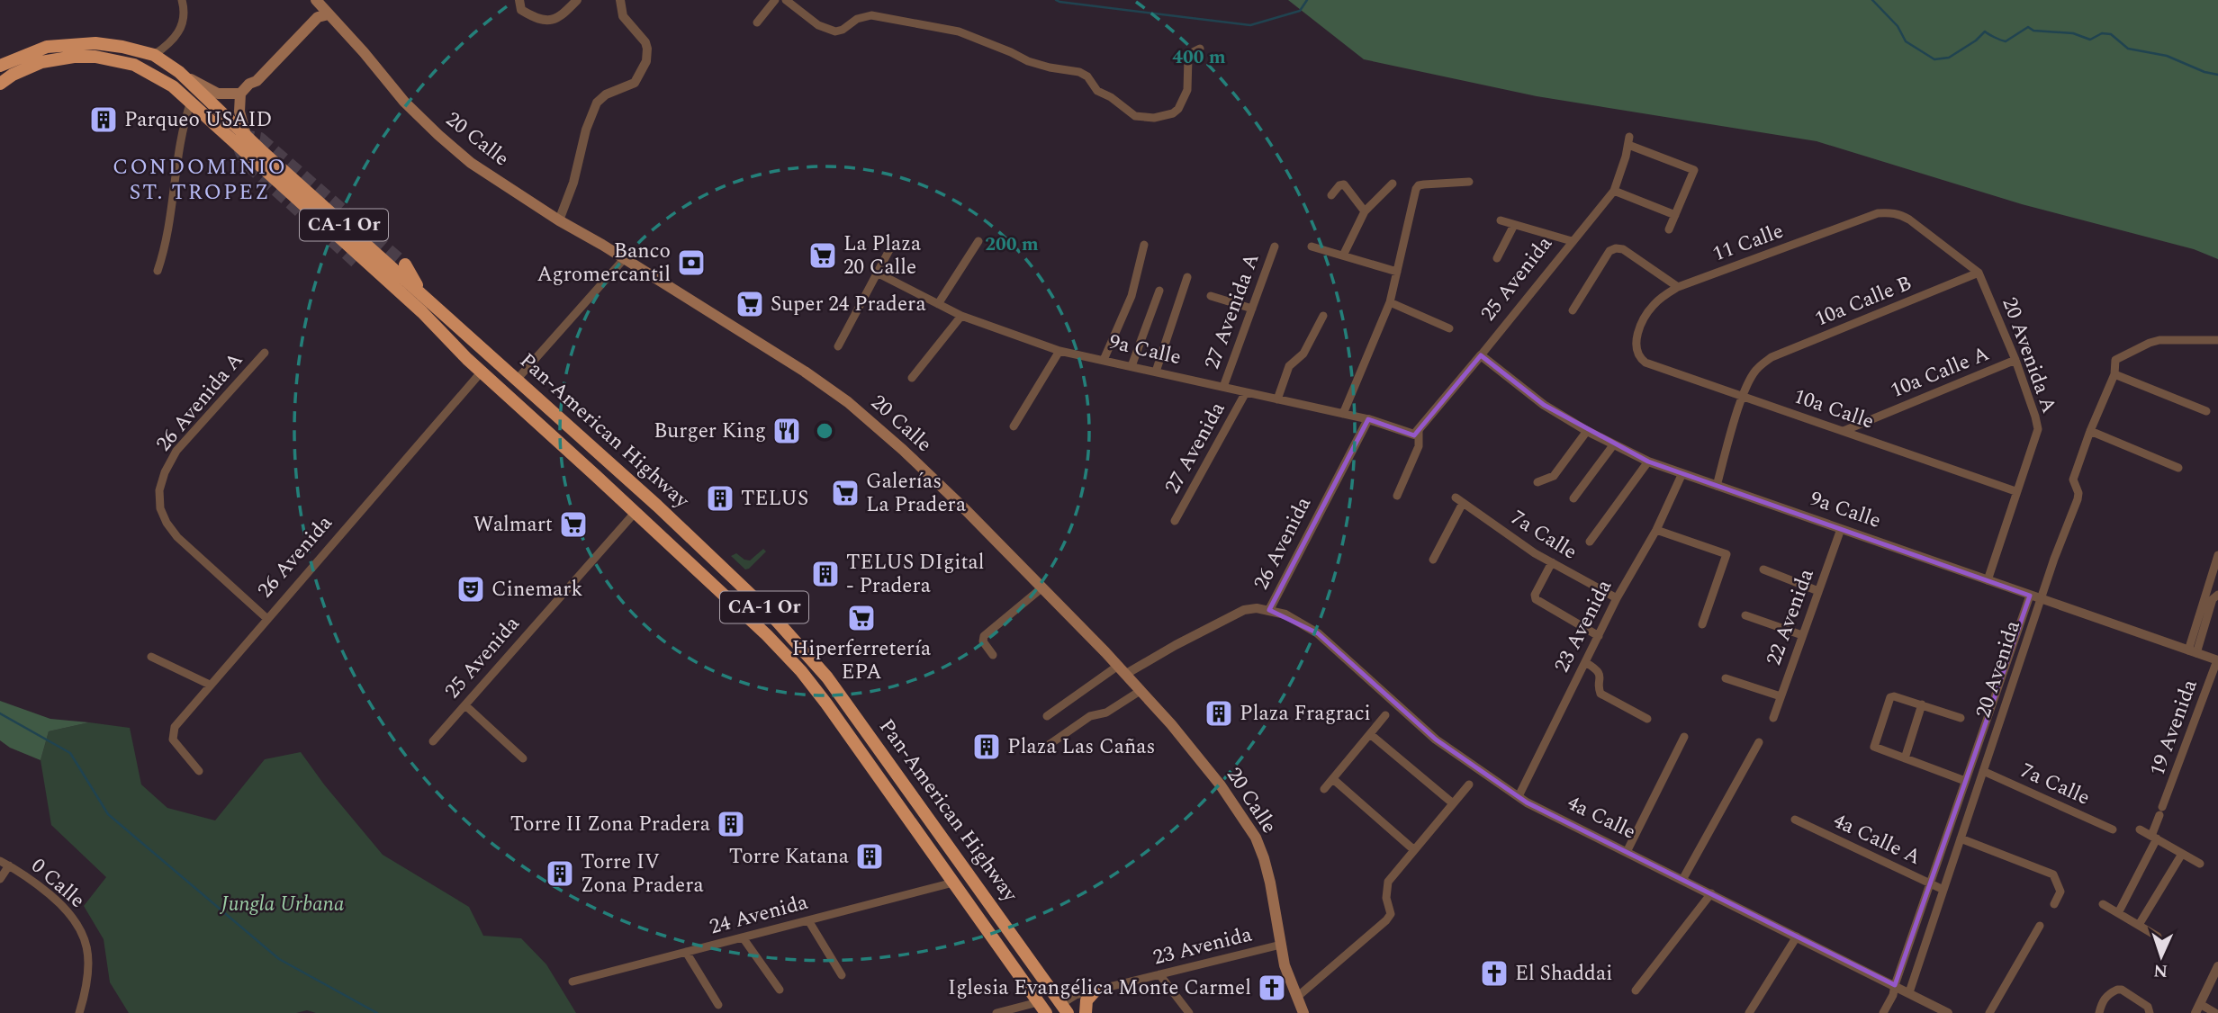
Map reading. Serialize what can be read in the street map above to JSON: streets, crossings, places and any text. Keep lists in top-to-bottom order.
{
  "streets": {
    "highway": ["CA-1 Or", "Pan-American Highway"],
    "main road": ["20 Calle"],
    "street": [
      "11 Calle",
      "25 Avenida",
      "10a Calle B",
      "27 Avenida A",
      "9a Calle",
      "20 Avenida A",
      "10a Calle A",
      "26 Avenida A",
      "10a Calle",
      "27 Avenida",
      "7a Calle",
      "26 Avenida",
      "22 Avenida",
      "23 Avenida",
      "20 Avenida",
      "19 Avenida",
      "4a Calle",
      "4a Calle A",
      "0 Calle",
      "24 Avenida"
    ]
  },
  "crossings": [
    ["20 Calle", "26 Avenida"],
    ["20 Calle", "23 Avenida"],
    ["11 Calle", "10a Calle B"],
    ["11 Calle", "20 Avenida A"],
    ["11 Calle", "10a Calle"],
    ["25 Avenida", "9a Calle"],
    ["25 Avenida", "Pan-American Highway"],
    ["10a Calle B", "20 Avenida A"],
    ["10a Calle B", "10a Calle"],
    ["27 Avenida A", "9a Calle"],
    ["9a Calle", "20 Avenida A"],
    ["9a Calle", "27 Avenida"],
    ["9a Calle", "26 Avenida"],
    ["9a Calle", "22 Avenida"],
    ["9a Calle", "23 Avenida"],
    ["9a Calle", "20 Avenida"],
    ["9a Calle", "19 Avenida"],
    ["20 Avenida A", "10a Calle A"],
    ["20 Avenida A", "10a Calle"],
    ["10a Calle A", "10a Calle"],
    ["26 Avenida A", "26 Avenida"],
    ["Pan-American Highway", "26 Avenida"],
    ["Pan-American Highway", "23 Avenida"],
    ["Pan-American Highway", "24 Avenida"],
    ["7a Calle", "23 Avenida"],
    ["7a Calle", "20 Avenida"],
    ["26 Avenida", "4a Calle"],
    ["23 Avenida", "4a Calle"],
    ["20 Avenida", "4a Calle"],
    ["20 Avenida", "4a Calle A"]
  ],
  "districts": ["CONDOMINIO ST. TROPEZ"],
  "parks": ["Jungla Urbana"],
  "places": {
    "building": [
      "Parqueo USAID",
      "TELUS",
      "TELUS DIgital - Pradera",
      "Plaza Fragraci",
      "Plaza Las Cañas",
      "Torre II Zona Pradera",
      "Torre Katana",
      "Torre IV Zona Pradera"
    ],
    "supermarket": [
      "La Plaza 20 Calle",
      "Super 24 Pradera",
      "Galerías La Pradera",
      "Walmart",
      "Hiperferretería EPA"
    ],
    "bank": ["Banco Agromercantil"],
    "restaurant": ["Burger King"],
    "theatre": ["Cinemark"],
    "church": ["El Shaddai", "Iglesia Evangélica Monte Carmel"]
  },
  "north": "bottom",
  "rings": ["400 m", "200 m"]
}
